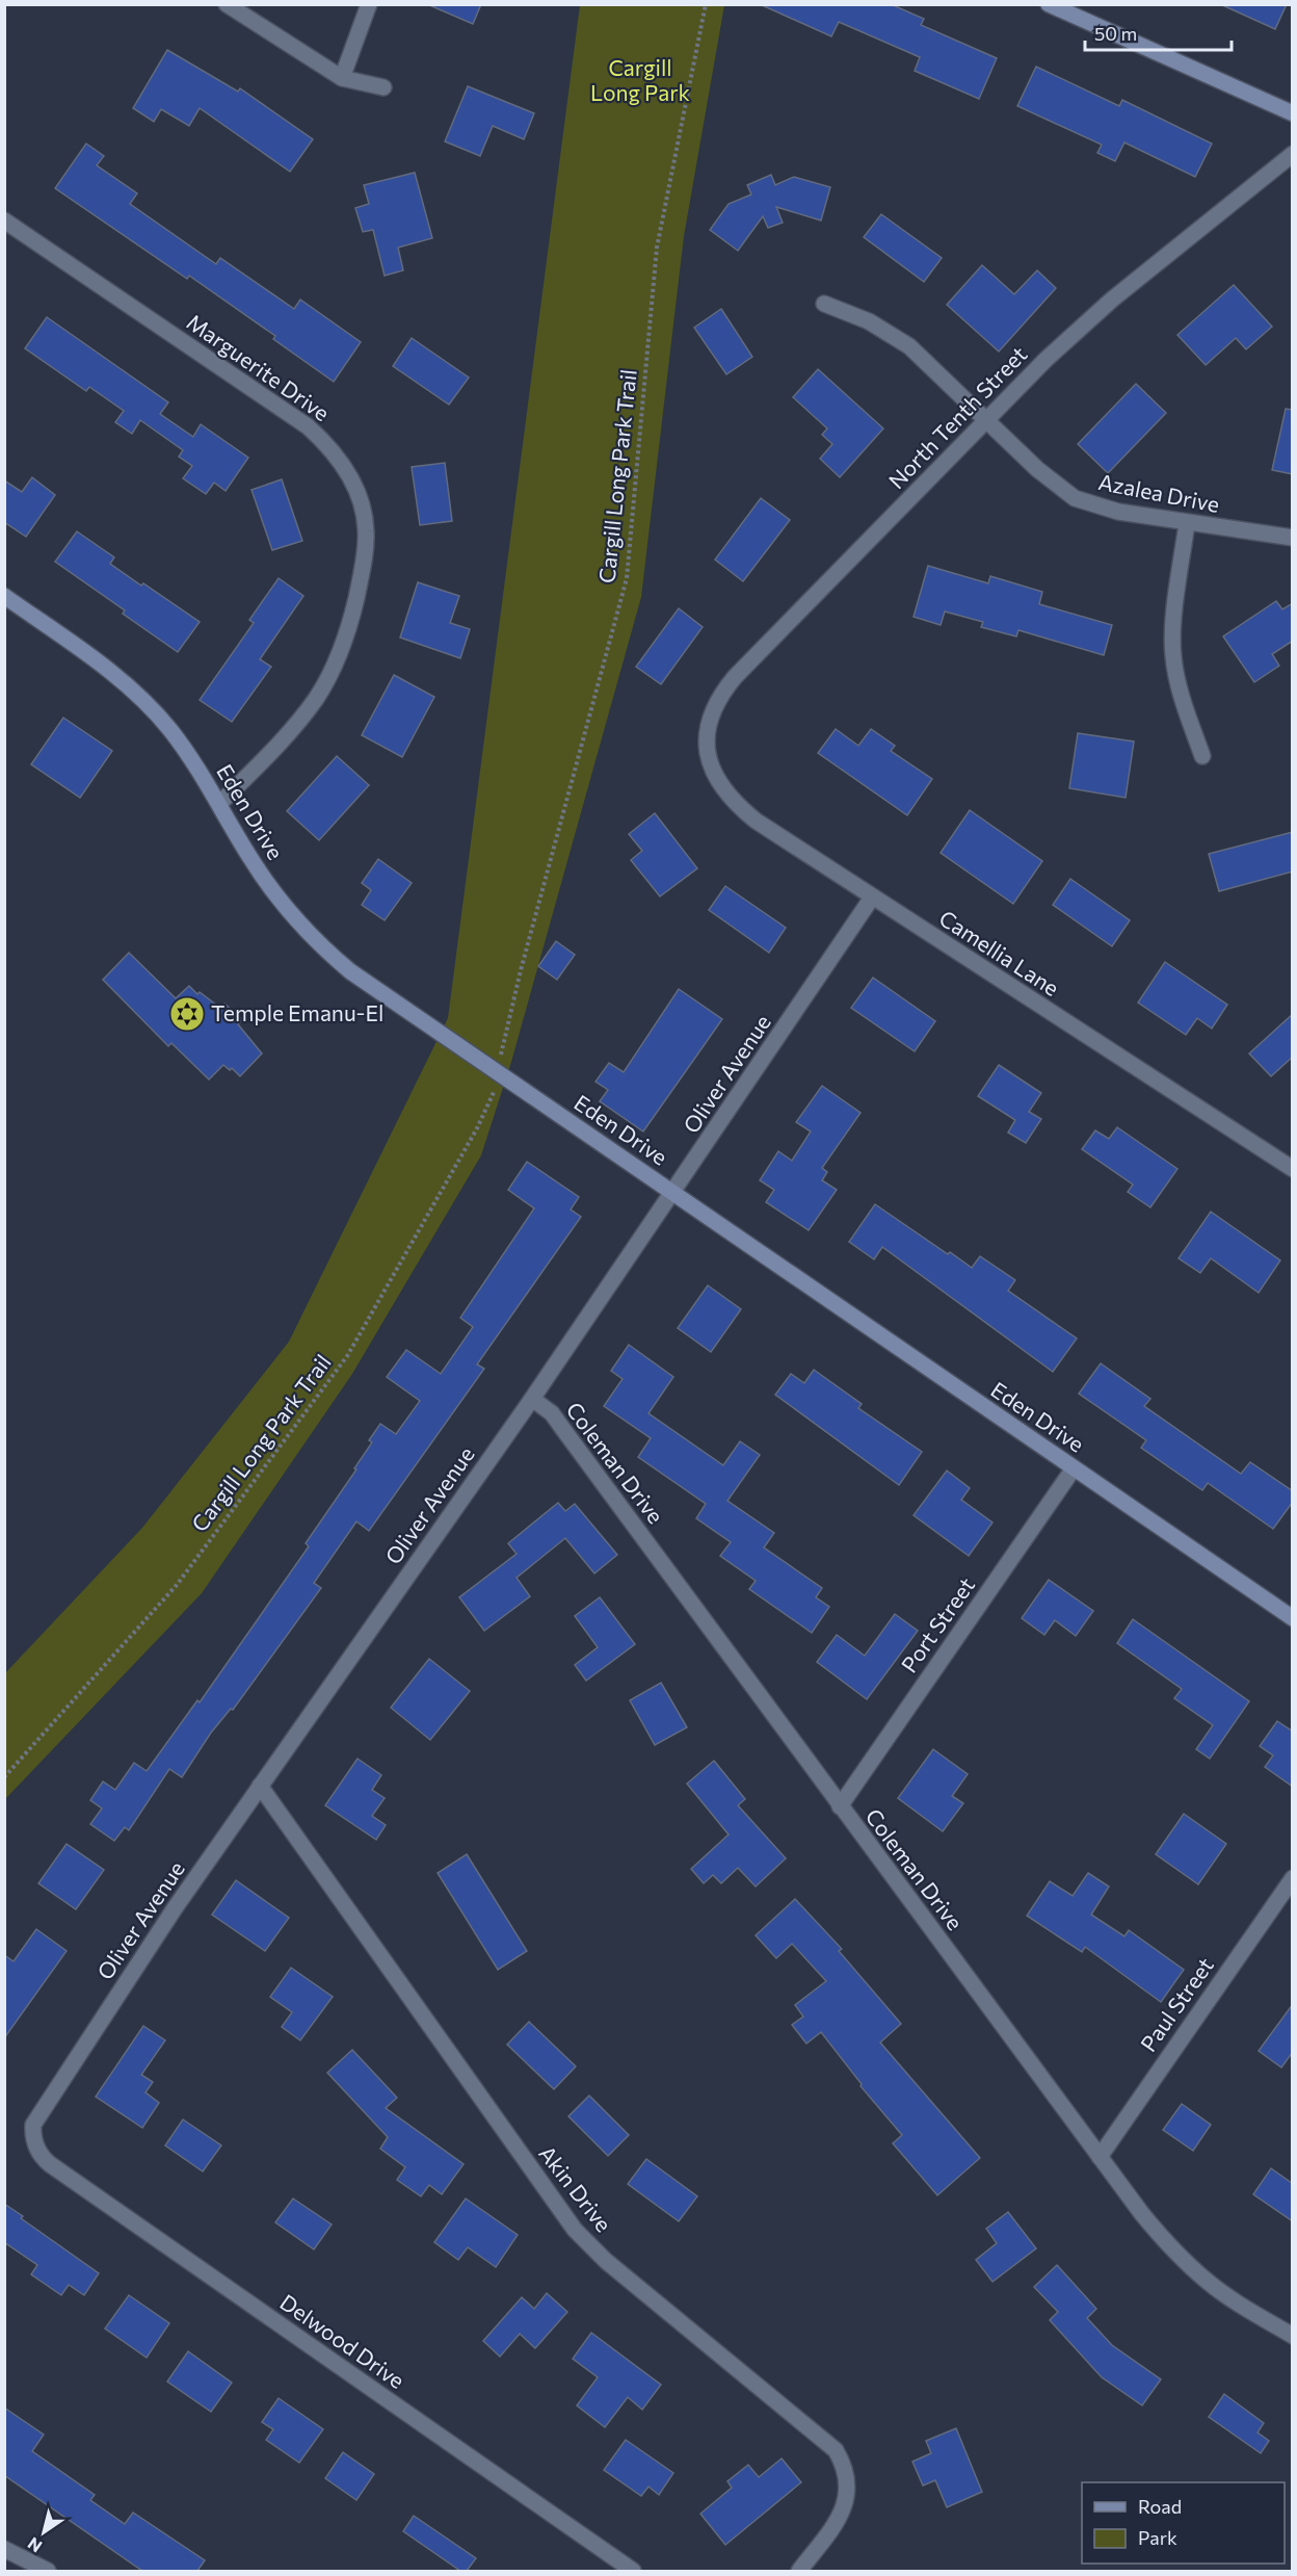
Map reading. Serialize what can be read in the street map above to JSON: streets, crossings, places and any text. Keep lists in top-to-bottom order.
{
  "streets": {
    "street": [
      "Marguerite Drive",
      "North Tenth Street",
      "Azalea Drive",
      "Eden Drive",
      "Camellia Lane",
      "Oliver Avenue",
      "Coleman Drive",
      "Port Street",
      "Paul Street",
      "Akin Drive",
      "Delwood Drive"
    ],
    "path": ["Cargill Long Park Trail"]
  },
  "crossings": [
    ["Marguerite Drive", "Eden Drive"],
    ["North Tenth Street", "Azalea Drive"],
    ["North Tenth Street", "Camellia Lane"],
    ["Eden Drive", "Oliver Avenue"],
    ["Eden Drive", "Port Street"],
    ["Camellia Lane", "Oliver Avenue"],
    ["Oliver Avenue", "Coleman Drive"],
    ["Oliver Avenue", "Akin Drive"],
    ["Oliver Avenue", "Delwood Drive"],
    ["Coleman Drive", "Port Street"],
    ["Coleman Drive", "Paul Street"]
  ],
  "parks": ["Cargill Long Park"],
  "places": {
    "synagogue": ["Temple Emanu-El"]
  },
  "legend": ["Road", "Park"],
  "scale_bar": "50 m",
  "north": "bottom left"
}
